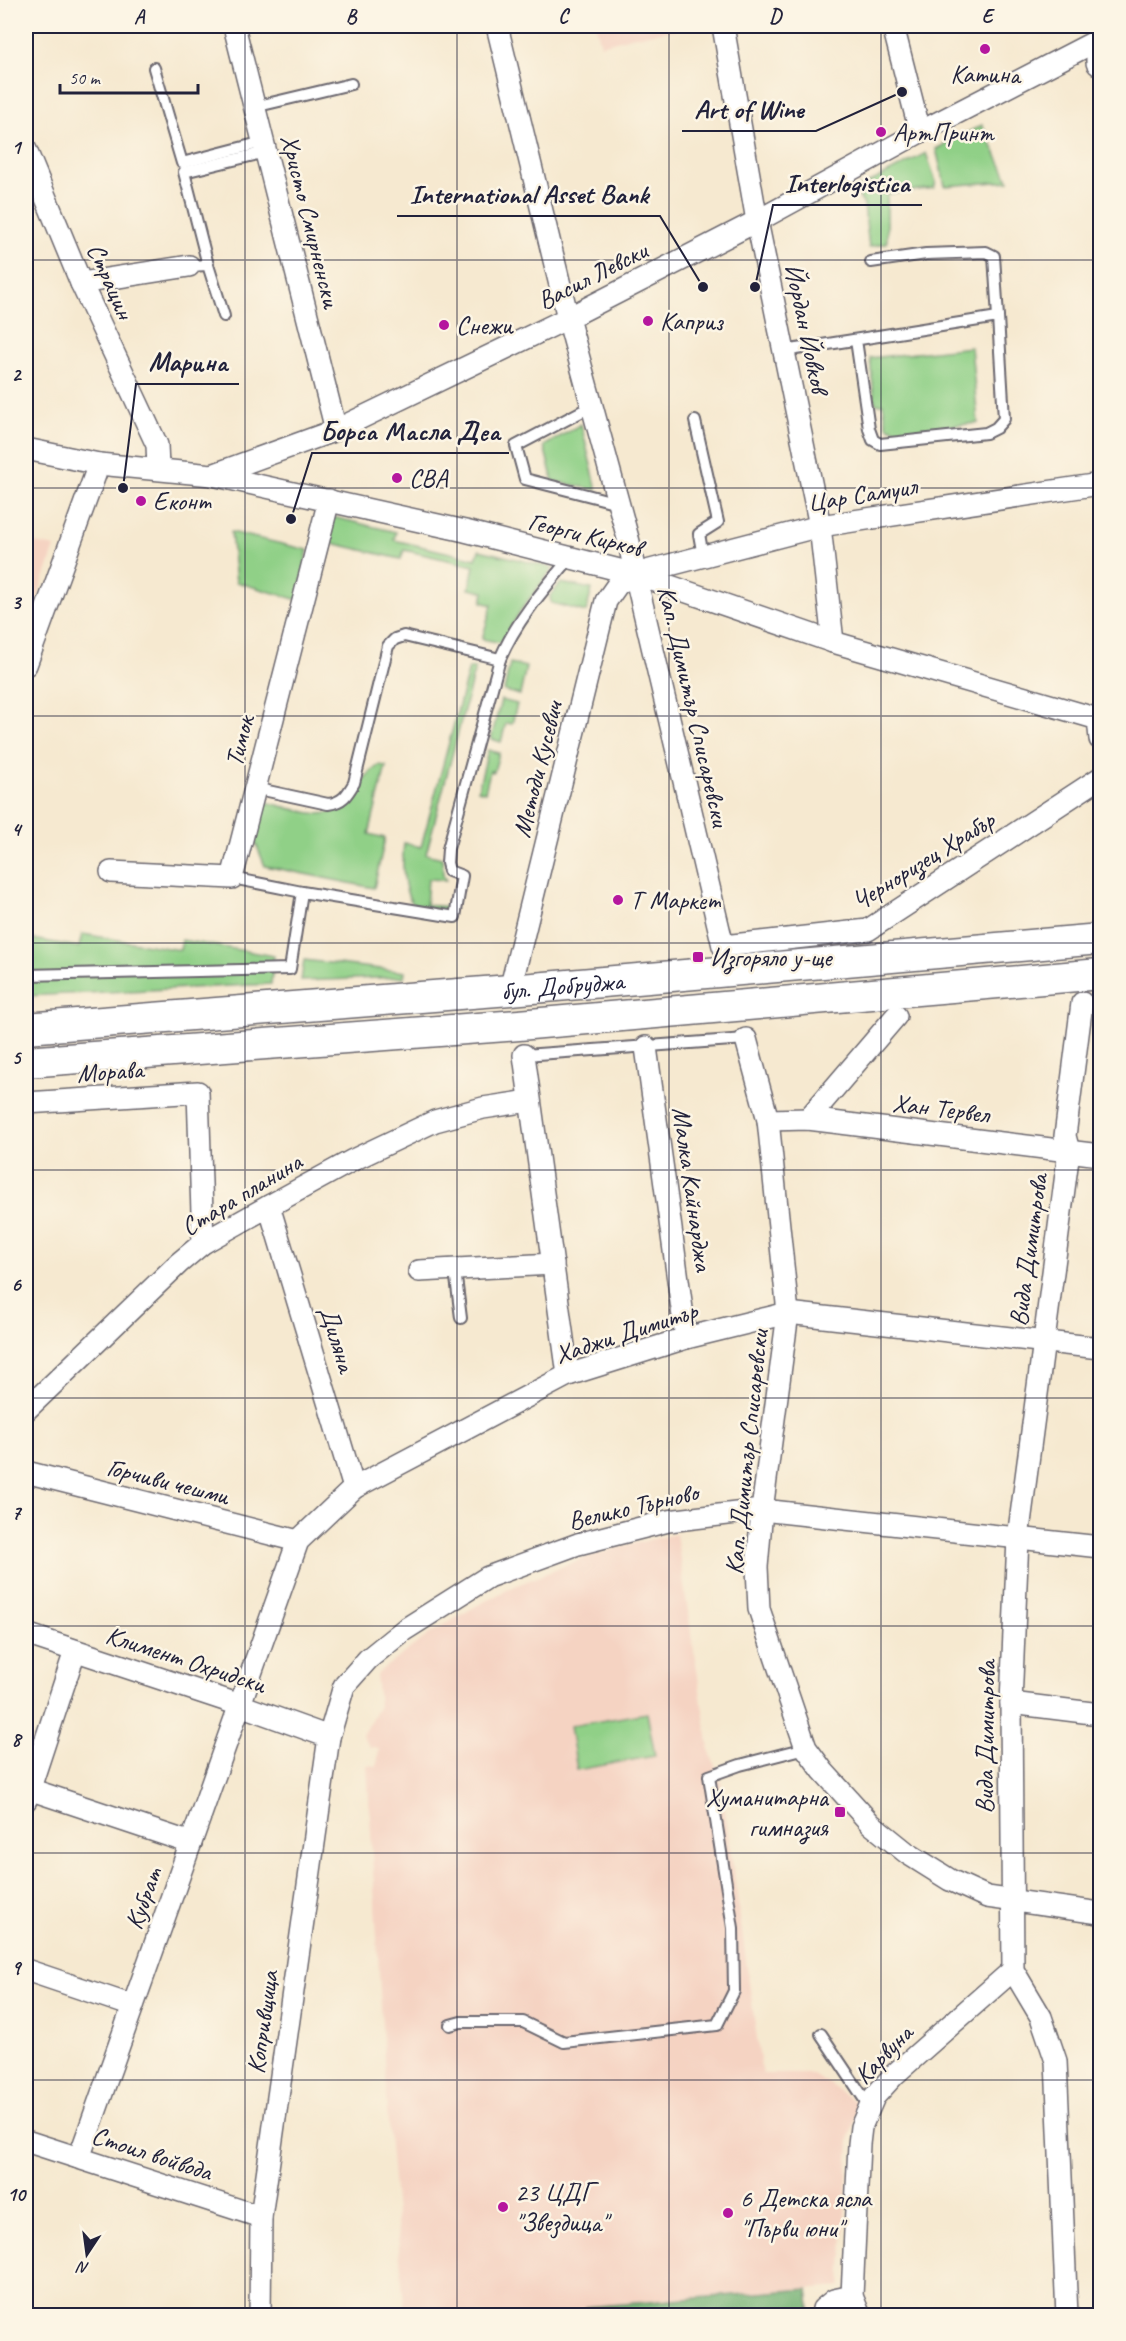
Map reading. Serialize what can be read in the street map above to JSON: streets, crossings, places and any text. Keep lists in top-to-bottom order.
{
  "streets": {
    "main road": ["бул. Добруджа"],
    "street": [
      "Христо Смирненски",
      "Васил Левски",
      "Страцин",
      "Йордан Йовков",
      "Цар Самуил",
      "Георги Кирков",
      "Кап. Димитър Списаревски",
      "Тимок",
      "Методи Кусевич",
      "Черноризец Храбър",
      "Морава",
      "Хан Тервел",
      "Малка Кайнарджа",
      "Стара планина",
      "Вида Димитрова",
      "Хаджи Димитър",
      "Диляна",
      "Горчиви чешми",
      "Велико Търново",
      "Климент Охридски",
      "Кубрат",
      "Копривщица",
      "Карвуна",
      "Стоил войвода"
    ]
  },
  "crossings": [
    ["Христо Смирненски", "Васил Левски"],
    ["Васил Левски", "Йордан Йовков"],
    ["Васил Левски", "Георги Кирков"],
    ["Васил Левски", "Кап. Димитър Списаревски"],
    ["Страцин", "Георги Кирков"],
    ["Йордан Йовков", "Цар Самуил"],
    ["Йордан Йовков", "Георги Кирков"],
    ["Цар Самуил", "Георги Кирков"],
    ["Цар Самуил", "Кап. Димитър Списаревски"],
    ["Цар Самуил", "Методи Кусевич"],
    ["Георги Кирков", "Кап. Димитър Списаревски"],
    ["Георги Кирков", "Тимок"],
    ["Георги Кирков", "Методи Кусевич"],
    ["Кап. Димитър Списаревски", "Методи Кусевич"],
    ["Кап. Димитър Списаревски", "Черноризец Храбър"],
    ["Кап. Димитър Списаревски", "Хан Тервел"],
    ["Кап. Димитър Списаревски", "Вида Димитрова"],
    ["Кап. Димитър Списаревски", "Хаджи Димитър"],
    ["Кап. Димитър Списаревски", "Велико Търново"],
    ["Методи Кусевич", "бул. Добруджа"],
    ["Морава", "Стара планина"],
    ["Хан Тервел", "Вида Димитрова"],
    ["Малка Кайнарджа", "Хаджи Димитър"],
    ["Стара планина", "Диляна"],
    ["Вида Димитрова", "Хаджи Димитър"],
    ["Вида Димитрова", "Велико Търново"],
    ["Вида Димитрова", "Карвуна"],
    ["Хаджи Димитър", "Диляна"],
    ["Хаджи Димитър", "Горчиви чешми"],
    ["Хаджи Димитър", "Кубрат"],
    ["Велико Търново", "Климент Охридски"],
    ["Велико Търново", "Копривщица"],
    ["Климент Охридски", "Кубрат"],
    ["Климент Охридски", "Копривщица"],
    ["Кубрат", "Стоил войвода"],
    ["Копривщица", "Стоил войвода"]
  ],
  "places": {
    "other": [
      "Катина",
      "Art of Wine",
      "АртПринт",
      "International Asset Bank",
      "Interlogistica",
      "Каприз",
      "Снежи",
      "CBA",
      "Марина",
      "Еконт",
      "Борса Масла Деа",
      "Т Маркет",
      "23 ЦДГ \"Звездица\"",
      "6 Детска ясла \"Първи юни\""
    ],
    "transit": ["Изгоряло у-ще", "Хуманитарна гимназия"]
  },
  "scale_bar": "50 m",
  "north": "bottom",
  "grid": {
    "columns": [
      "A",
      "B",
      "C",
      "D",
      "E"
    ],
    "rows": [
      "1",
      "2",
      "3",
      "4",
      "5",
      "6",
      "7",
      "8",
      "9",
      "10"
    ]
  }
}
